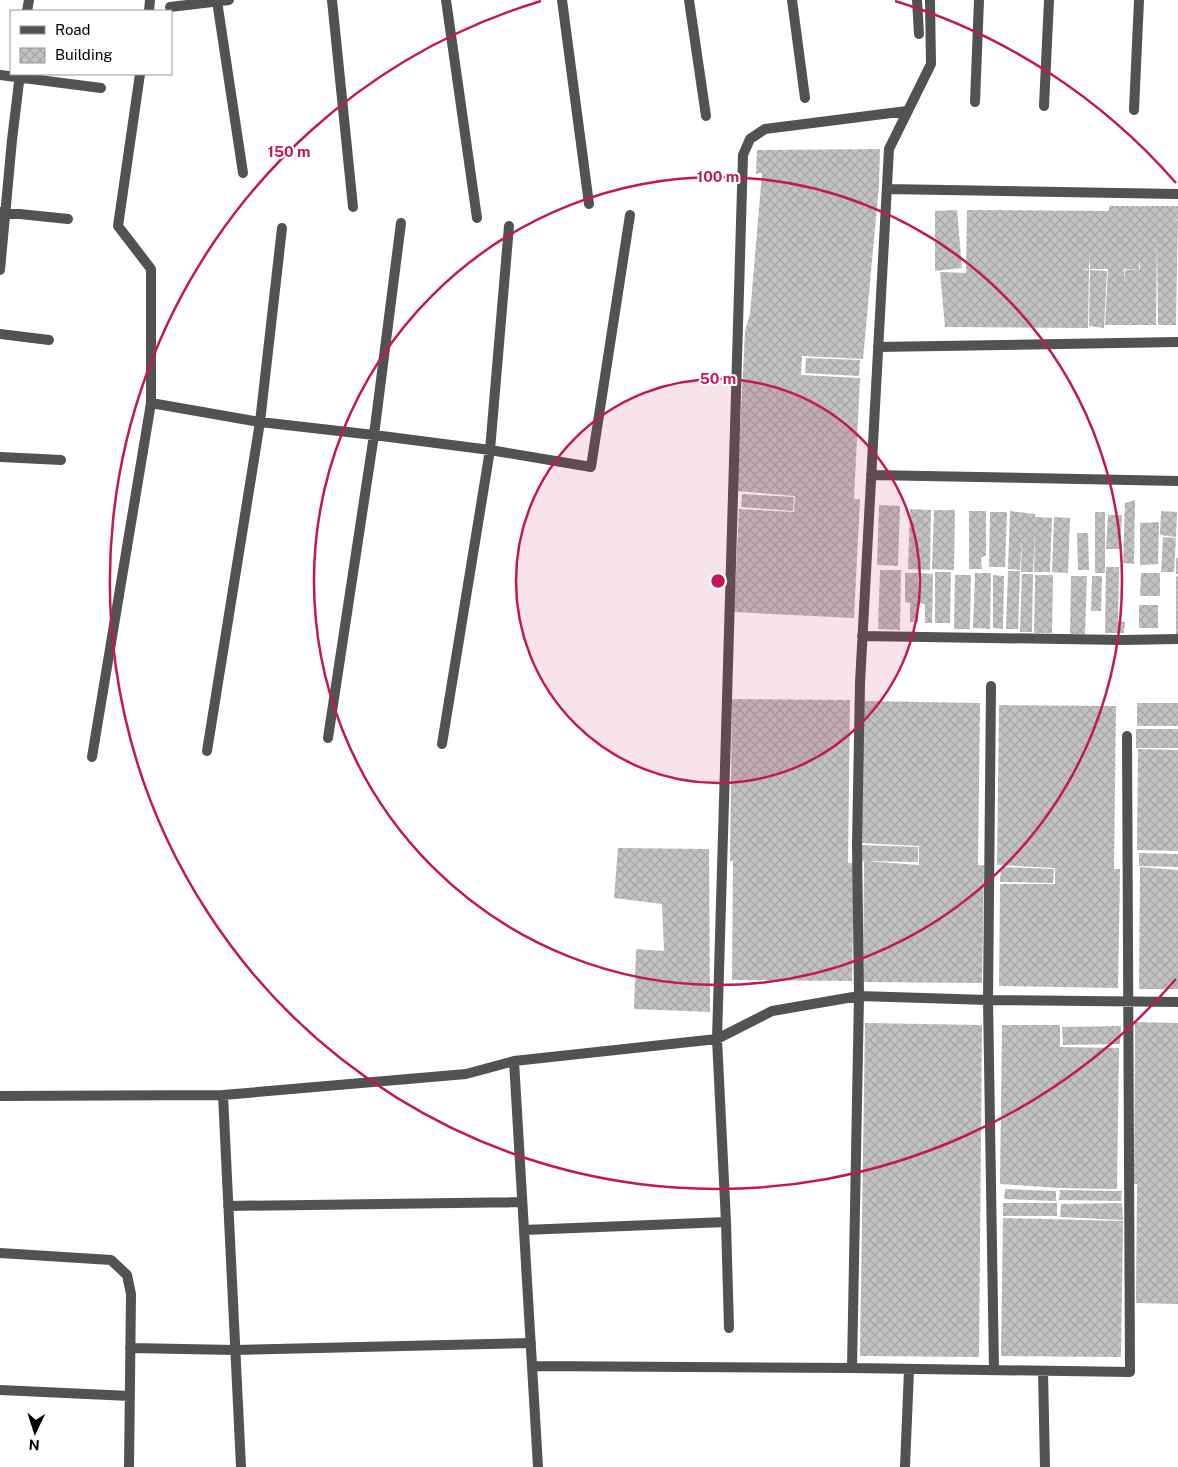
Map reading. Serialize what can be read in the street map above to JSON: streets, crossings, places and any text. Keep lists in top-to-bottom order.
{
  "legend": ["Road", "Building"],
  "north": "bottom",
  "rings": ["150 m", "100 m", "50 m"]
}
